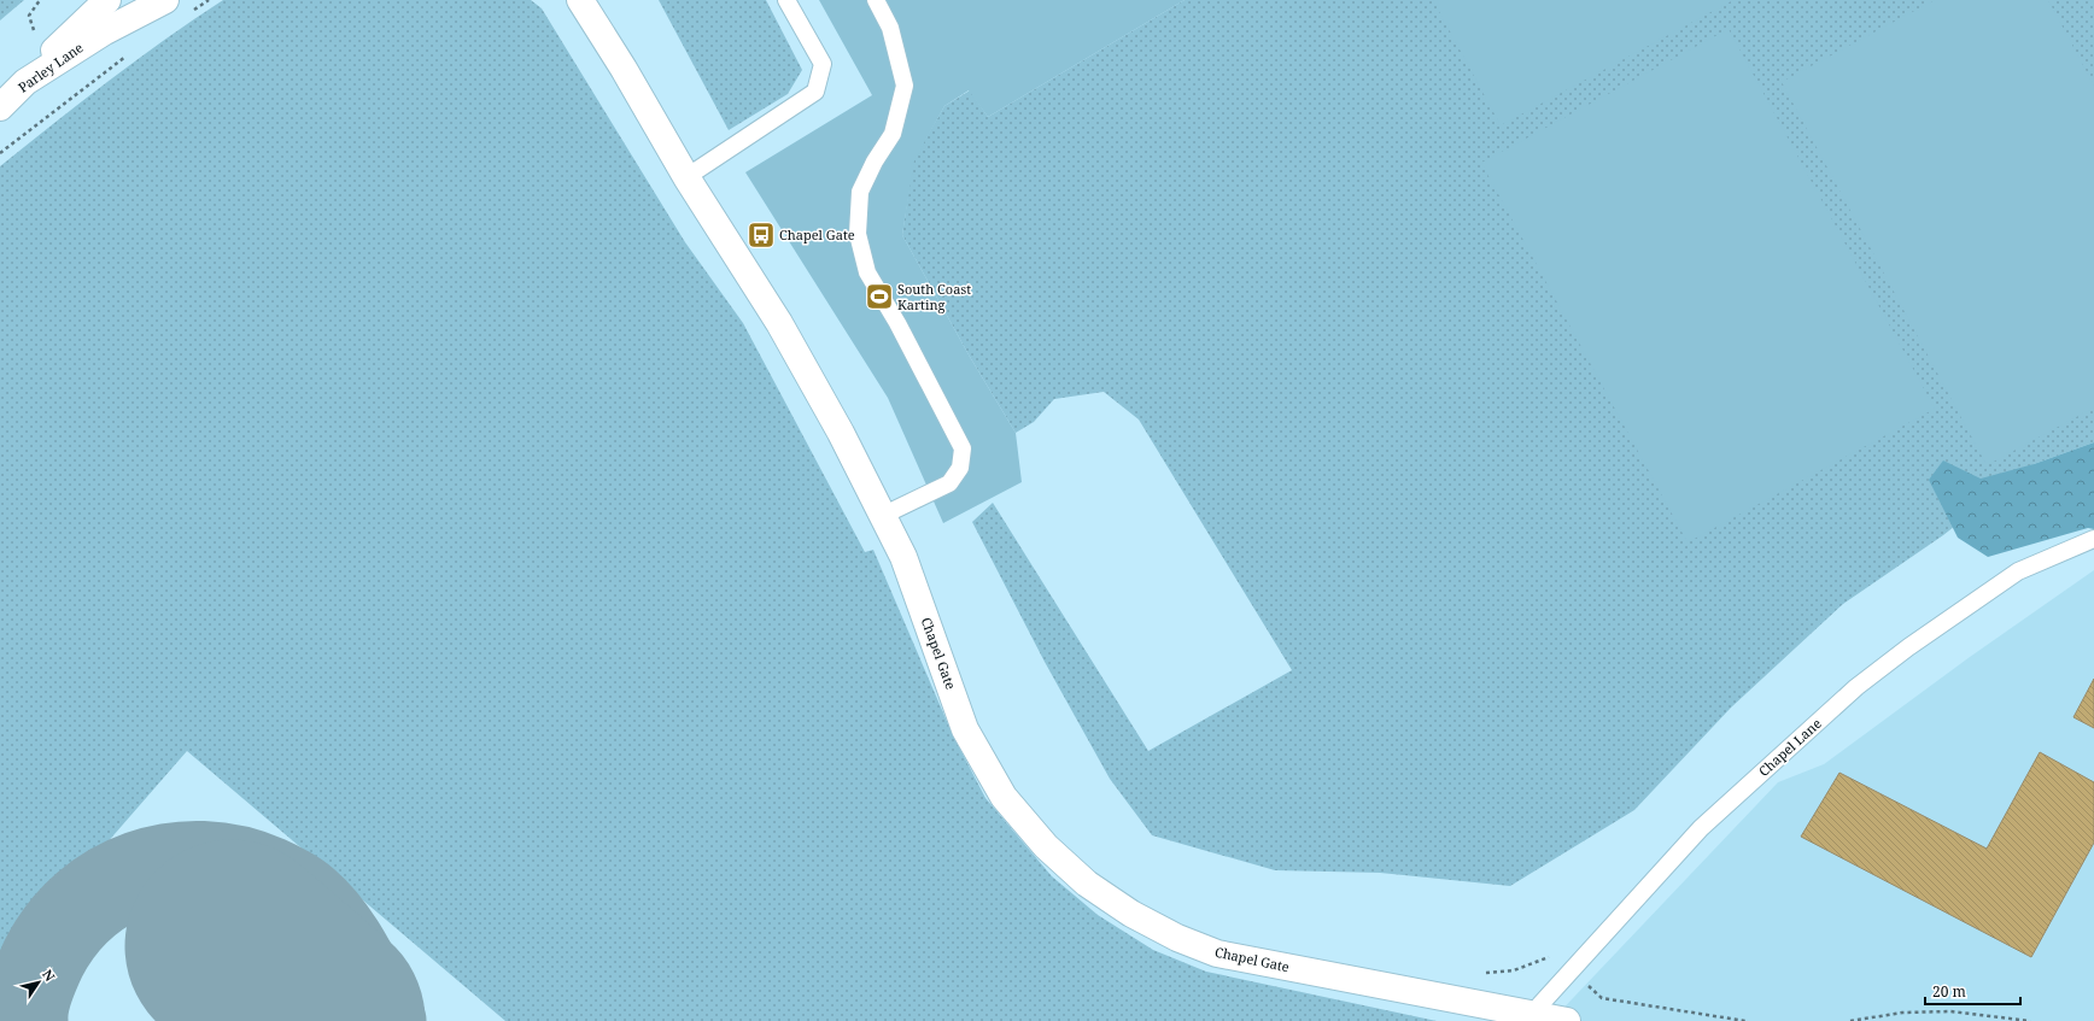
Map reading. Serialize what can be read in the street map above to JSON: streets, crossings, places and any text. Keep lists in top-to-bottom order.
{
  "streets": {
    "street": ["Parley Lane", "Chapel Gate"],
    "lane": ["Chapel Lane"]
  },
  "crossings": [
    ["Chapel Gate", "Chapel Lane"]
  ],
  "places": {
    "bus stop": ["Chapel Gate"],
    "sports": ["South Coast Karting"]
  },
  "scale_bar": "20 m",
  "north": "top right"
}
